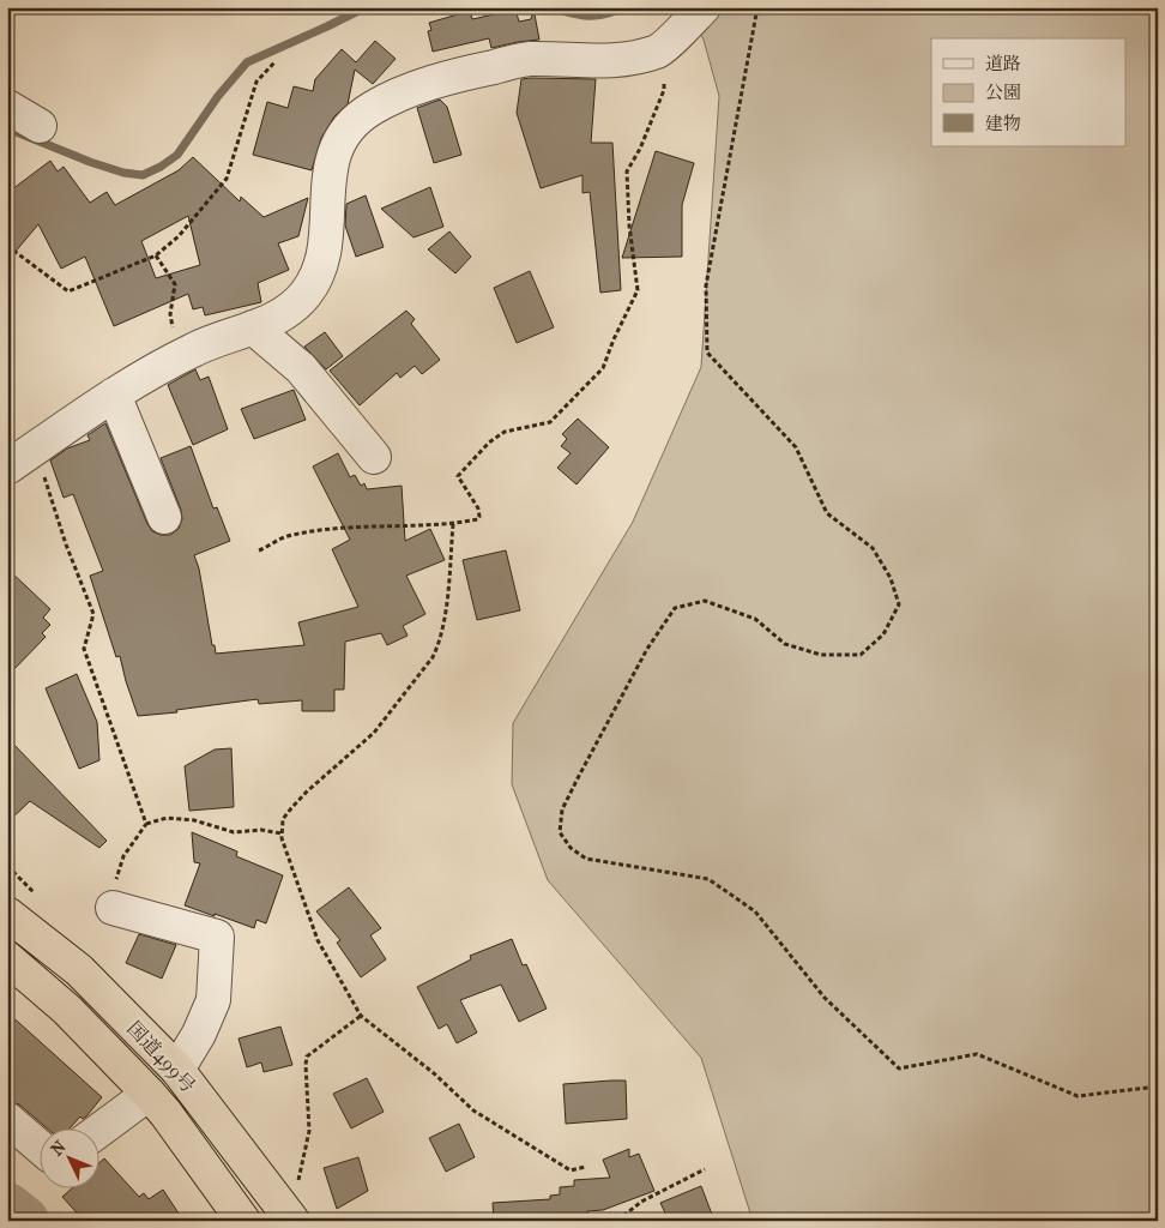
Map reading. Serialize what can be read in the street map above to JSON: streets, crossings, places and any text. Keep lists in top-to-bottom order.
{
  "streets": {
    "highway": ["国道499号"]
  },
  "legend": ["道路", "公園", "建物"],
  "north": "top left"
}
